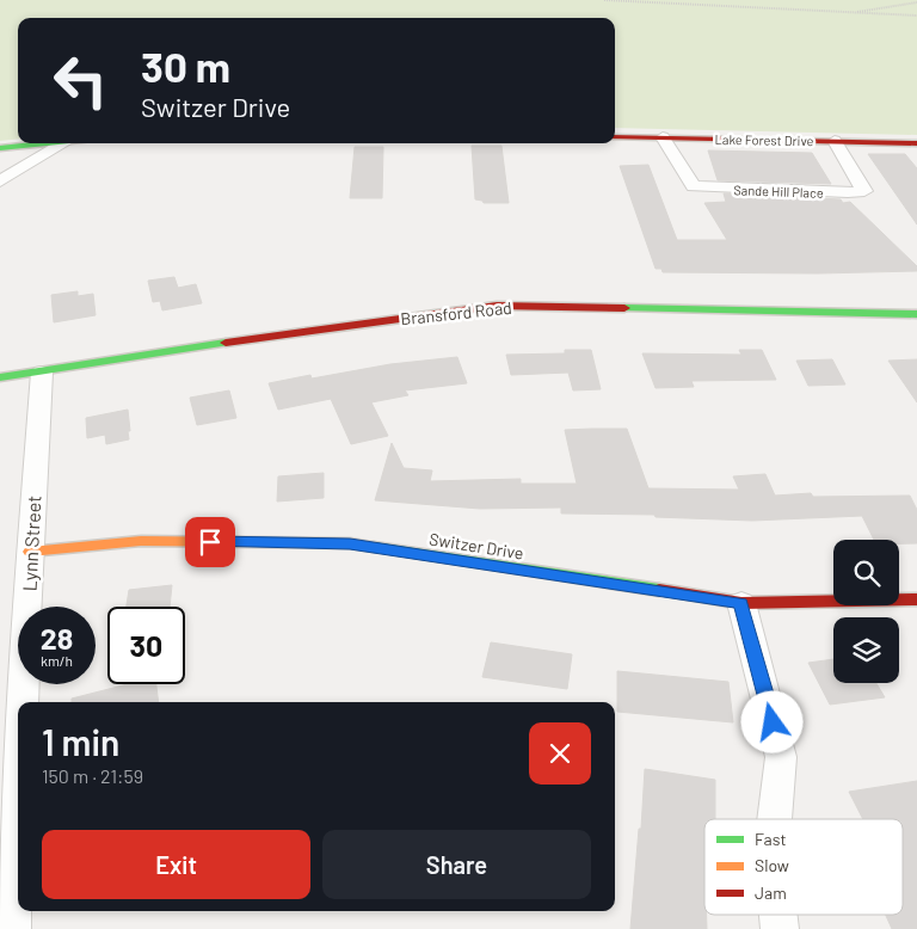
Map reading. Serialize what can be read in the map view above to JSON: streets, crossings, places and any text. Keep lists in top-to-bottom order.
{
  "streets": {
    "street": [
      "Lake Forest Drive",
      "Sande Hill Place",
      "Bransford Road",
      "Lynn Street",
      "Switzer Drive"
    ]
  },
  "crossings": [
    ["Lake Forest Drive", "Sande Hill Place"],
    ["Bransford Road", "Lynn Street"],
    ["Lynn Street", "Switzer Drive"]
  ],
  "legend": ["Fast", "Slow", "Jam"],
  "page": {
    "turn": ["30 m", "Switzer Drive"],
    "speed": "28 km/h",
    "limit": "30",
    "heading": ["1 min", "150 m · 21:59"],
    "buttons": ["Exit", "Share"]
  }
}
